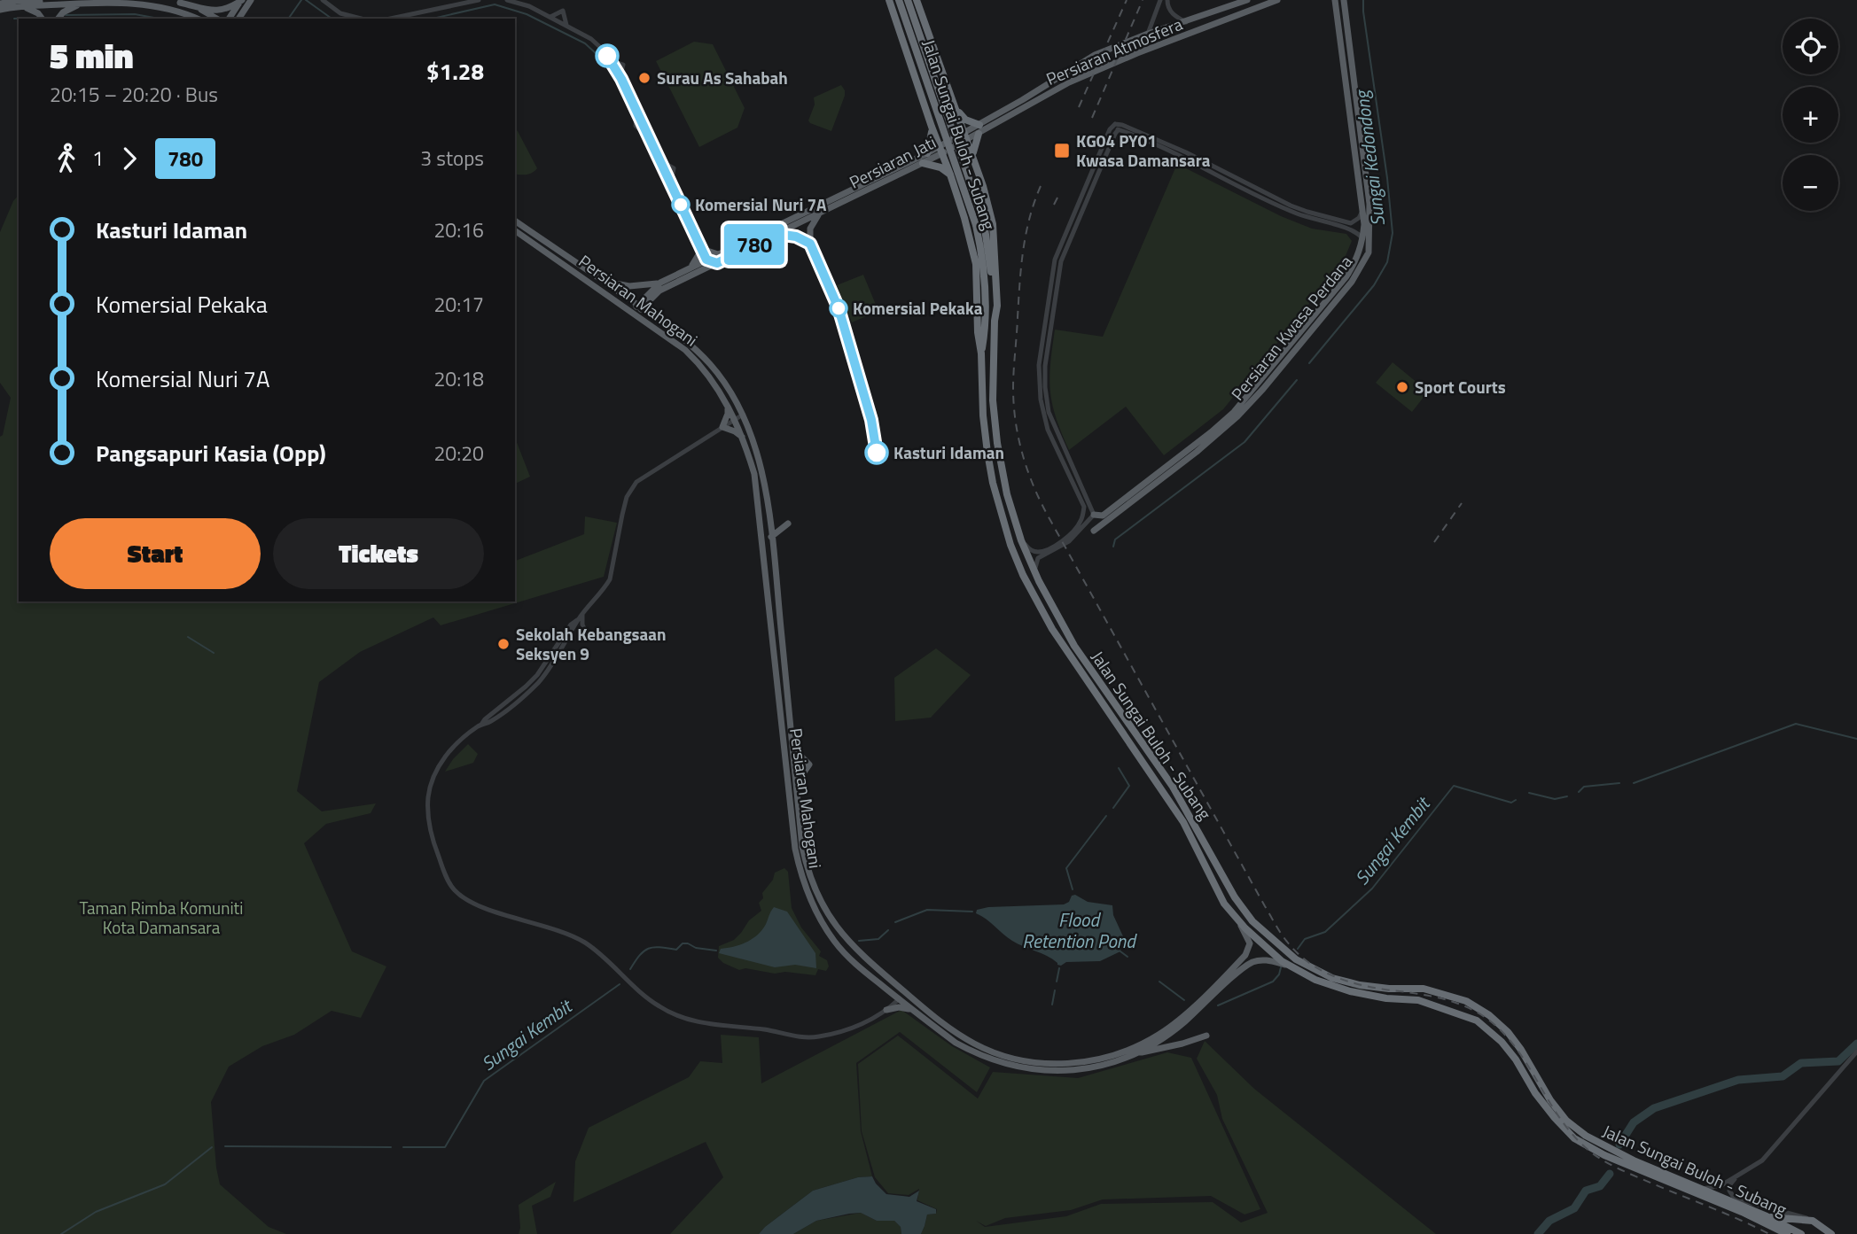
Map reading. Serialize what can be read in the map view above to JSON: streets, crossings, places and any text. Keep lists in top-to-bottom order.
{
  "streets": {
    "highway": ["Jalan Sungai Buloh - Subang"],
    "main road": [
      "Persiaran Atmosfera",
      "Persiaran Jati",
      "Persiaran Mahogani",
      "Persiaran Kwasa Perdana"
    ]
  },
  "crossings": [
    ["Persiaran Atmosfera", "Jalan Sungai Buloh - Subang"],
    ["Persiaran Atmosfera", "Persiaran Jati"],
    ["Jalan Sungai Buloh - Subang", "Persiaran Jati"],
    ["Jalan Sungai Buloh - Subang", "Persiaran Mahogani"],
    ["Persiaran Jati", "Persiaran Mahogani"]
  ],
  "water": ["Sungai Kedondong", "Sungai Kembit", "Flood Retention Pond"],
  "parks": ["Taman Rimba Komuniti Kota Damansara"],
  "places": {
    "other": [
      "Surau As Sahabah",
      "Komersial Nuri 7A",
      "Komersial Pekaka",
      "Sport Courts",
      "Kasturi Idaman",
      "Sekolah Kebangsaan Seksyen 9"
    ],
    "transit": ["KG04 PY01 Kwasa Damansara"]
  },
  "lines": ["bus line 780"],
  "page": {
    "on_map": "780",
    "map_buttons": ["+", "−"],
    "heading": ["5 min", "20:15 – 20:20 · Bus", "$1.28"],
    "legs": ["1", "780", "3 stops"],
    "list": [
      {
        "name": "Kasturi Idaman",
        "value": "20:16"
      },
      {
        "name": "Komersial Pekaka",
        "value": "20:17"
      },
      {
        "name": "Komersial Nuri 7A",
        "value": "20:18"
      },
      {
        "name": "Pangsapuri Kasia (Opp)",
        "value": "20:20"
      }
    ],
    "buttons": ["Start", "Tickets"]
  }
}
